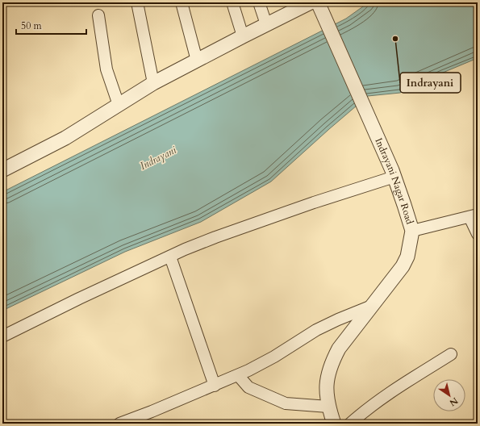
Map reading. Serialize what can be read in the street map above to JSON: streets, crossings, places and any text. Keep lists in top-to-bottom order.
{
  "streets": {
    "street": ["Indrayani Nagar Road"]
  },
  "water": ["Indrayani"],
  "places": ["Indrayani"],
  "scale_bar": "50 m",
  "north": "bottom right"
}
